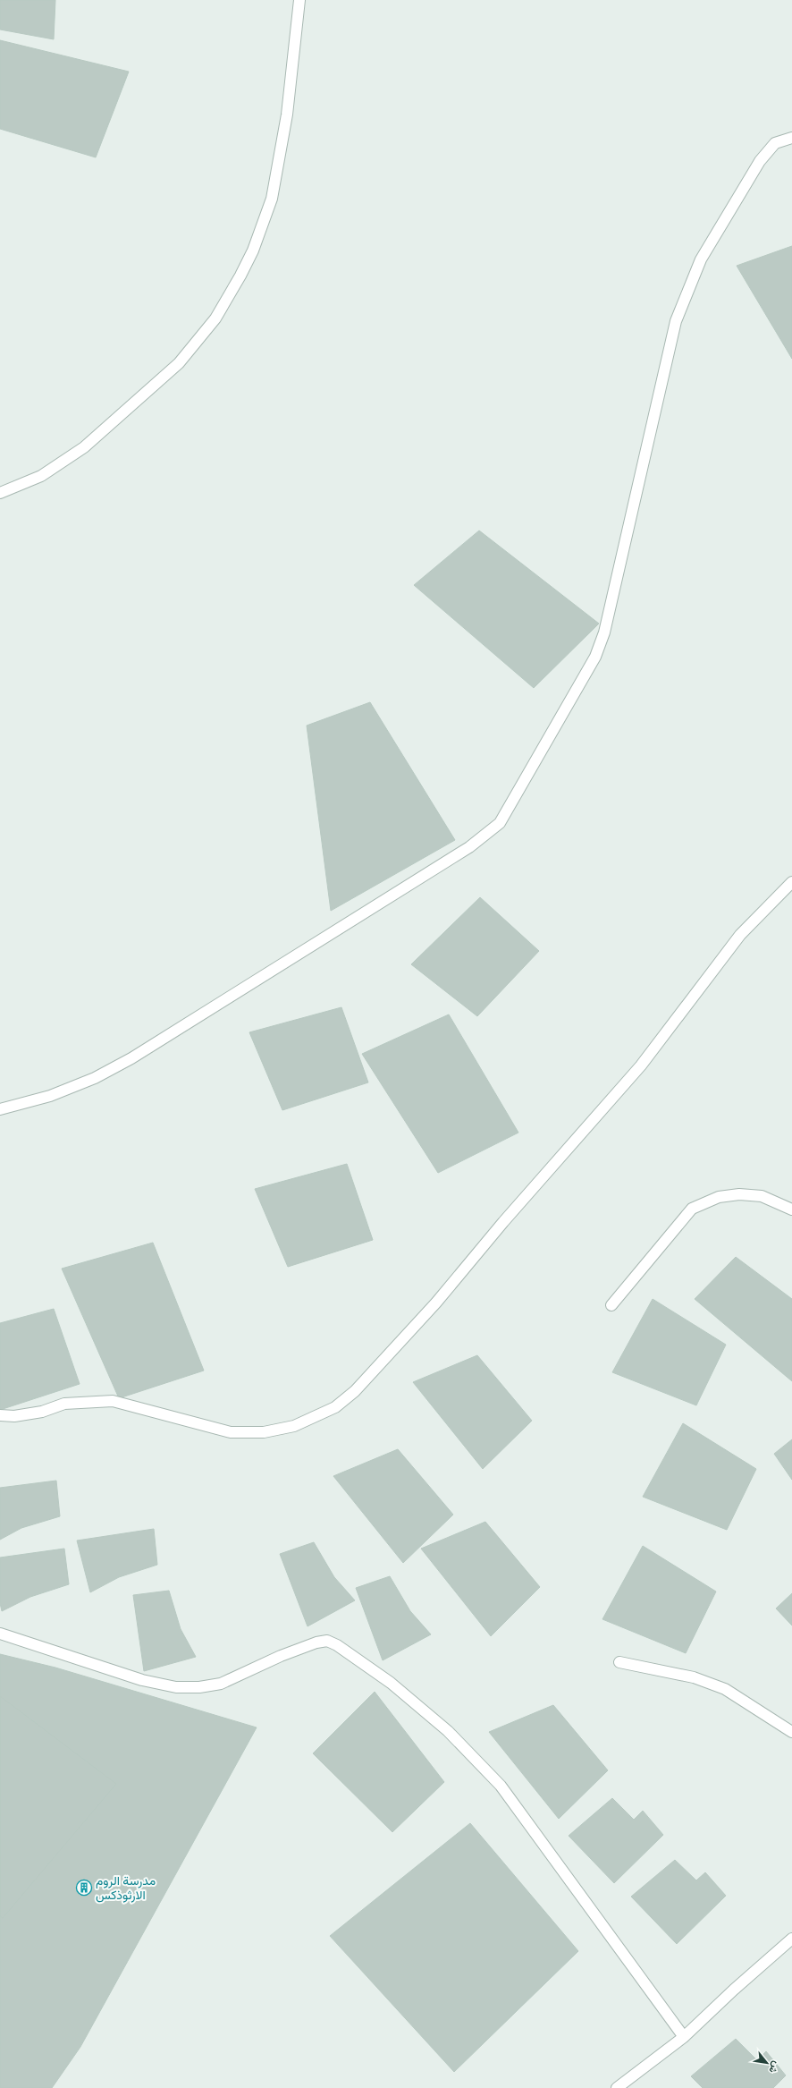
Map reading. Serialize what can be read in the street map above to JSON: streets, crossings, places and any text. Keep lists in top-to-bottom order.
{
  "places": {
    "building": ["مدرسة الروم الارثوذكس"]
  },
  "north": "bottom right"
}
